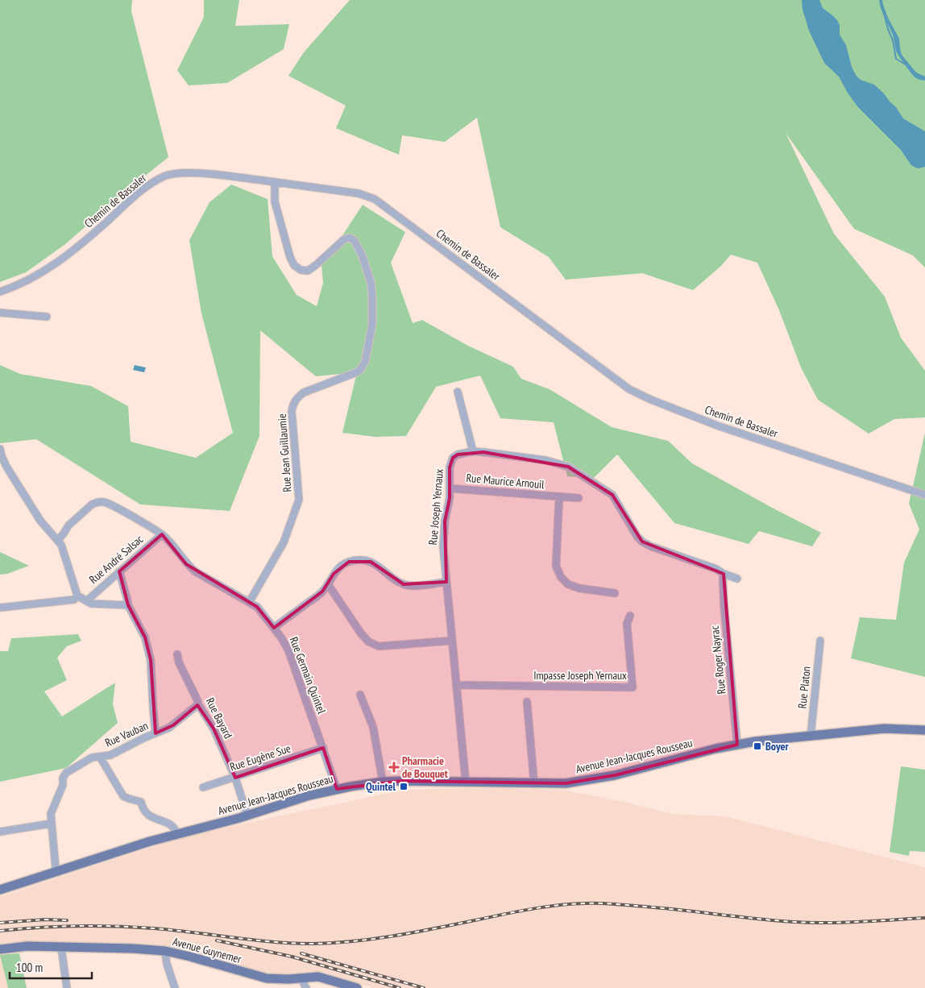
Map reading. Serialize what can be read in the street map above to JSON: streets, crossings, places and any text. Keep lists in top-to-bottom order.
{
  "streets": {
    "main road": ["Avenue Jean-Jacques Rousseau", "Avenue Guynemer"],
    "street": [
      "Chemin de Bassaler",
      "Rue Jean Guillaumie",
      "Rue Maurice Arnouil",
      "Rue Joseph Yernaux",
      "Rue André Salsac",
      "Rue Roger Nayrac",
      "Rue Germain Quintel",
      "Impasse Joseph Yernaux",
      "Rue Platon",
      "Rue Bayard",
      "Rue Vauban",
      "Rue Eugène Sue"
    ]
  },
  "crossings": [
    ["Chemin de Bassaler", "Rue Jean Guillaumie"],
    ["Rue Jean Guillaumie", "Rue Germain Quintel"],
    ["Rue Maurice Arnouil", "Rue Joseph Yernaux"],
    ["Rue Joseph Yernaux", "Rue Roger Nayrac"],
    ["Rue Joseph Yernaux", "Impasse Joseph Yernaux"],
    ["Rue Joseph Yernaux", "Avenue Jean-Jacques Rousseau"],
    ["Rue André Salsac", "Rue Germain Quintel"],
    ["Rue Roger Nayrac", "Avenue Jean-Jacques Rousseau"],
    ["Rue Germain Quintel", "Avenue Jean-Jacques Rousseau"],
    ["Rue Germain Quintel", "Rue Eugène Sue"],
    ["Rue Platon", "Avenue Jean-Jacques Rousseau"],
    ["Rue Bayard", "Rue Vauban"],
    ["Rue Bayard", "Avenue Jean-Jacques Rousseau"],
    ["Rue Bayard", "Rue Eugène Sue"],
    ["Rue Vauban", "Avenue Jean-Jacques Rousseau"]
  ],
  "places": {
    "transit": ["Boyer", "Quintel"],
    "health": ["Pharmacie de Bouquet"]
  },
  "scale_bar": "100 m"
}
